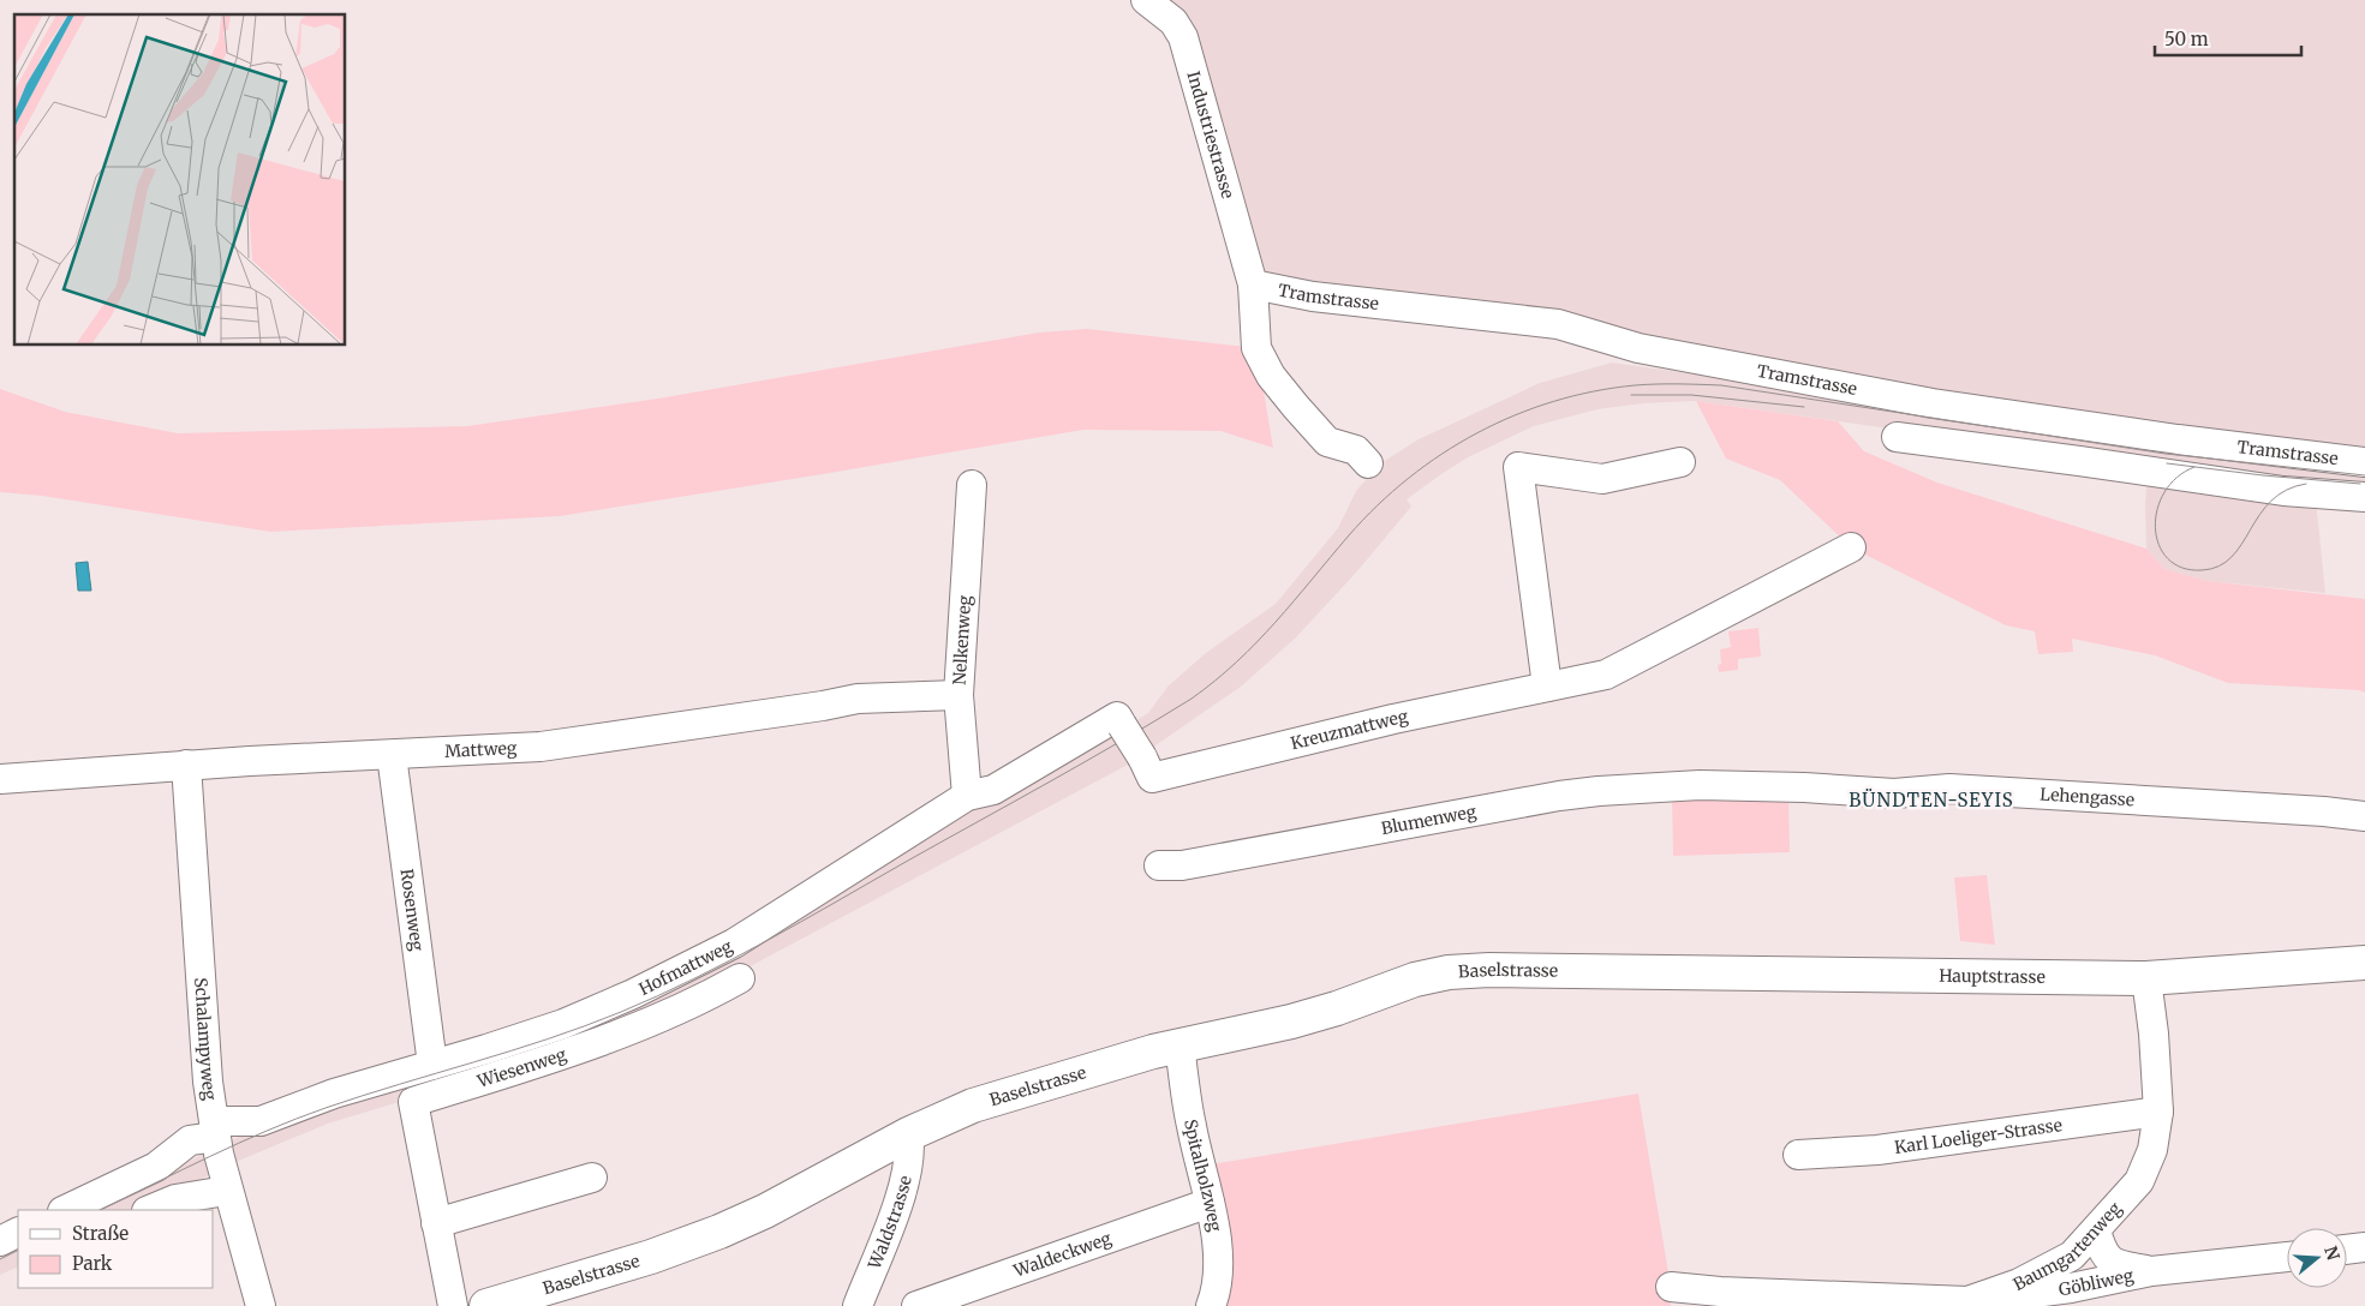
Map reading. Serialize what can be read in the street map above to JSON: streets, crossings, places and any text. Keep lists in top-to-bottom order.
{
  "streets": {
    "main road": ["Baselstrasse", "Hauptstrasse"],
    "street": [
      "Industriestrasse",
      "Tramstrasse",
      "Nelkenweg",
      "Kreuzmattweg",
      "Mattweg",
      "Lehengasse",
      "Blumenweg",
      "Rosenweg",
      "Hofmattweg",
      "Schalampyweg",
      "Wiesenweg",
      "Karl Loeliger-Strasse",
      "Spitalholzweg",
      "Waldstrasse",
      "Baumgartenweg",
      "Waldeckweg",
      "Göbliweg"
    ]
  },
  "crossings": [
    ["Industriestrasse", "Tramstrasse"],
    ["Nelkenweg", "Mattweg"],
    ["Nelkenweg", "Hofmattweg"],
    ["Kreuzmattweg", "Hofmattweg"],
    ["Mattweg", "Rosenweg"],
    ["Mattweg", "Schalampyweg"],
    ["Lehengasse", "Blumenweg"],
    ["Rosenweg", "Hofmattweg"],
    ["Hofmattweg", "Schalampyweg"],
    ["Baselstrasse", "Hauptstrasse"],
    ["Baselstrasse", "Spitalholzweg"],
    ["Baselstrasse", "Waldstrasse"],
    ["Hauptstrasse", "Baumgartenweg"],
    ["Karl Loeliger-Strasse", "Baumgartenweg"],
    ["Spitalholzweg", "Waldeckweg"],
    ["Baumgartenweg", "Göbliweg"]
  ],
  "districts": ["BÜNDTEN-SEYIS"],
  "legend": ["Straße", "Park"],
  "scale_bar": "50 m",
  "north": "right"
}
